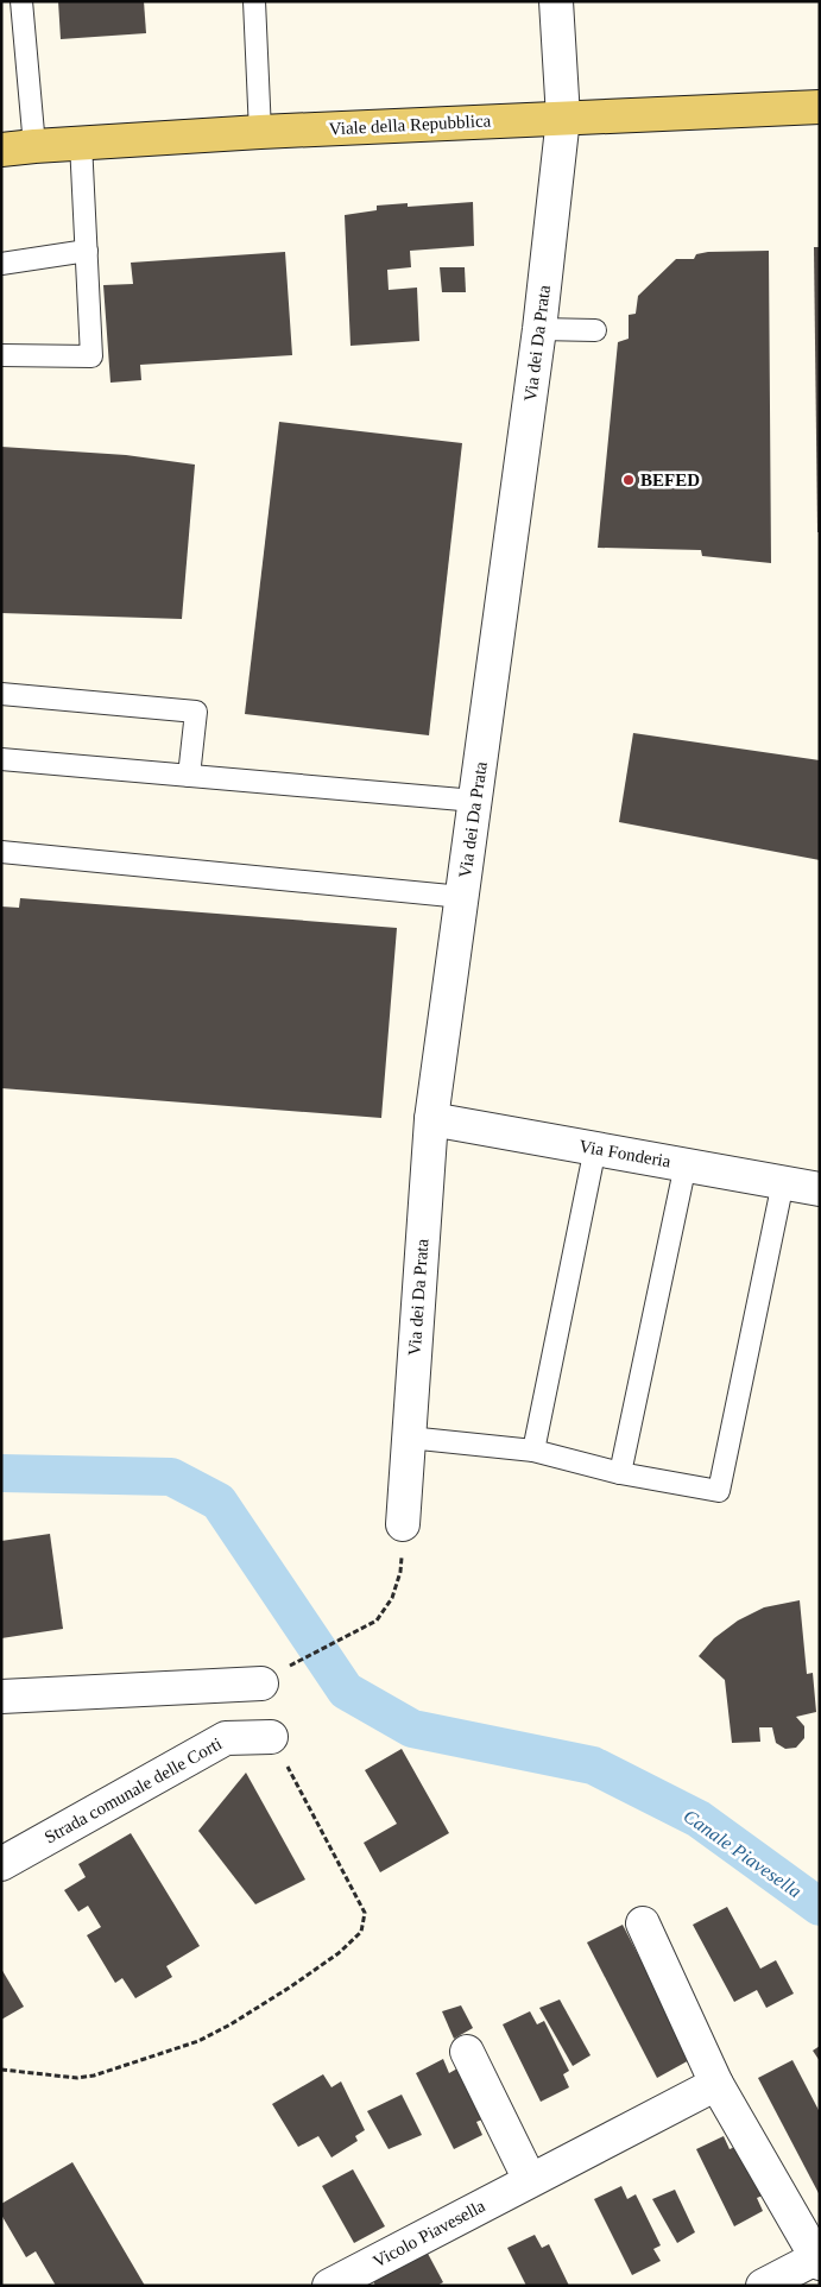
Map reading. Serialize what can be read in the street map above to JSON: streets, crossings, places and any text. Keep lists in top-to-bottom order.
{
  "streets": {
    "main road": ["Viale della Repubblica"],
    "street": [
      "Via dei Da Prata",
      "Via Fonderia",
      "Strada comunale delle Corti",
      "Vicolo Piavesella"
    ]
  },
  "crossings": [
    ["Viale della Repubblica", "Via dei Da Prata"],
    ["Via dei Da Prata", "Via Fonderia"]
  ],
  "water": ["Canale Piavesella"],
  "places": ["BEFED"]
}
